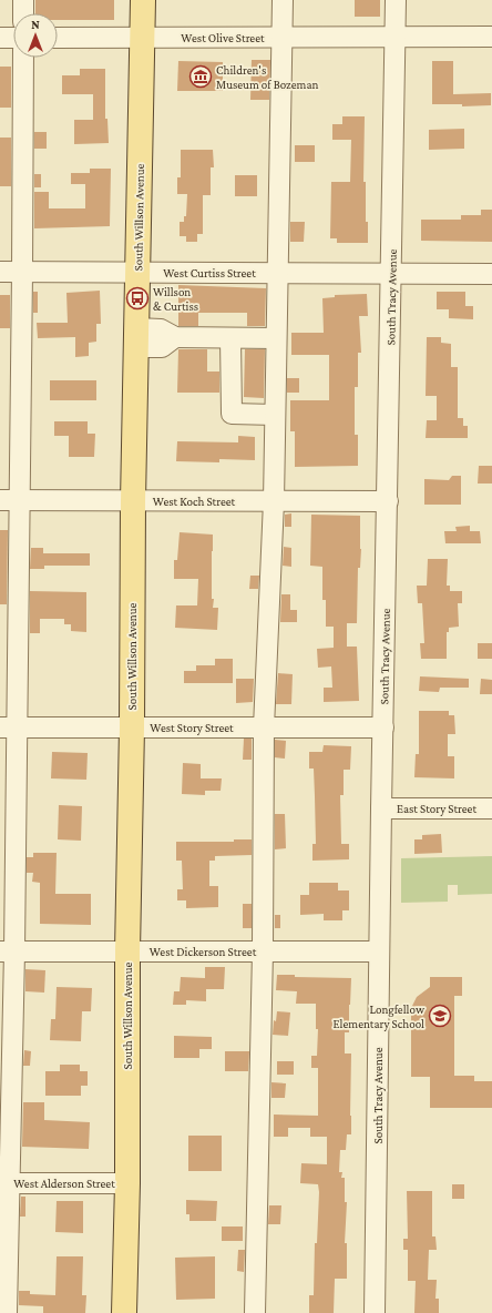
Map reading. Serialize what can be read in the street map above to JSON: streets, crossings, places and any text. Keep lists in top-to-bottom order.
{
  "streets": {
    "main road": ["South Willson Avenue"],
    "street": [
      "West Olive Street",
      "West Curtiss Street",
      "South Tracy Avenue",
      "West Koch Street",
      "West Story Street",
      "East Story Street",
      "West Dickerson Street",
      "West Alderson Street"
    ]
  },
  "crossings": [
    ["West Olive Street", "South Willson Avenue"],
    ["West Olive Street", "South Tracy Avenue"],
    ["South Willson Avenue", "West Curtiss Street"],
    ["South Willson Avenue", "West Koch Street"],
    ["South Willson Avenue", "West Story Street"],
    ["South Willson Avenue", "West Dickerson Street"],
    ["South Willson Avenue", "West Alderson Street"],
    ["West Curtiss Street", "South Tracy Avenue"],
    ["South Tracy Avenue", "West Koch Street"],
    ["South Tracy Avenue", "West Story Street"],
    ["South Tracy Avenue", "East Story Street"],
    ["South Tracy Avenue", "West Dickerson Street"]
  ],
  "places": {
    "museum": ["Children's Museum of Bozeman"],
    "bus stop": ["Willson & Curtiss"],
    "school or university": ["Longfellow Elementary School"]
  },
  "north": "top"
}
